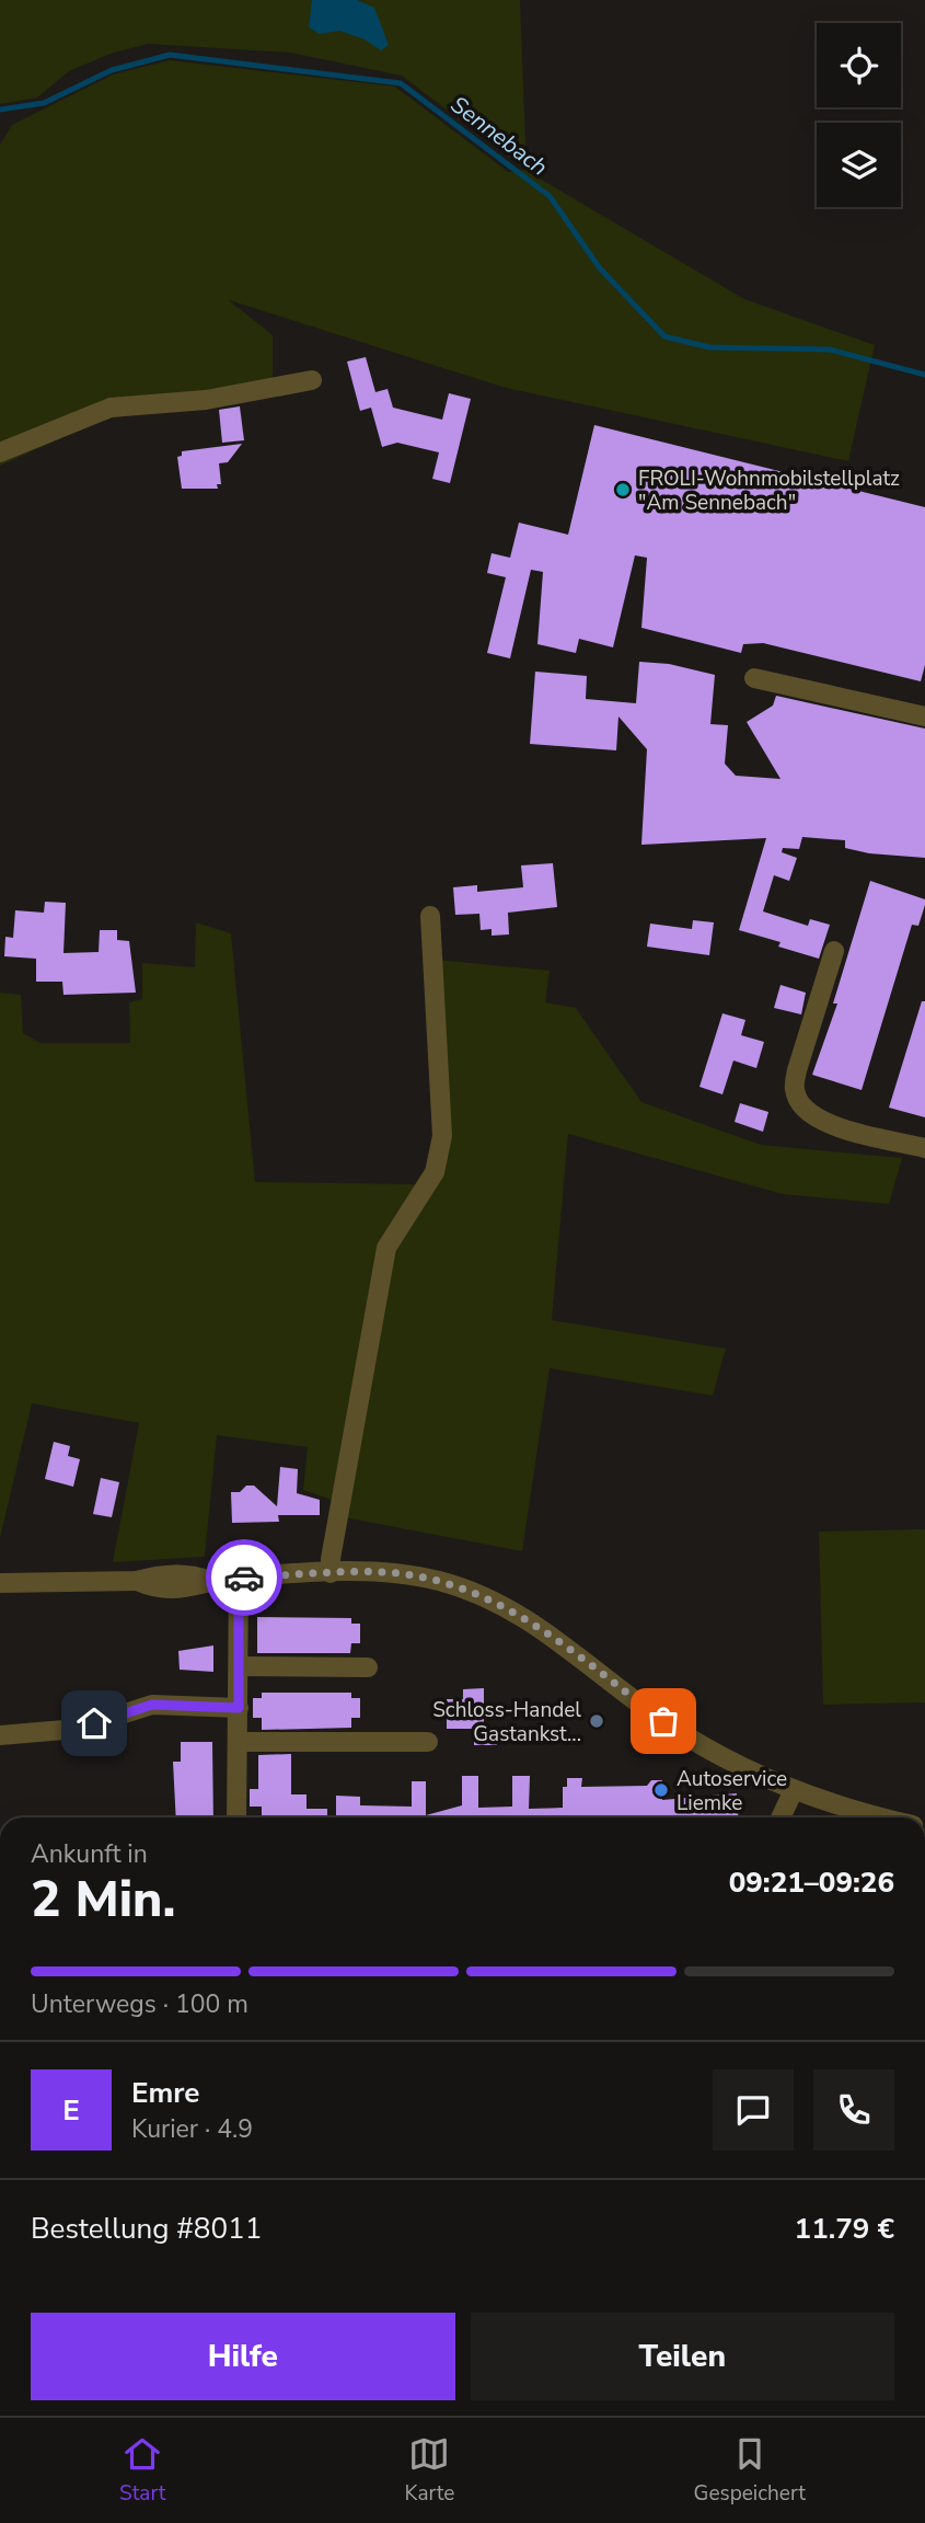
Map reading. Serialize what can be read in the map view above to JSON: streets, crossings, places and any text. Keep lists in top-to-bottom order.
{
  "water": ["Sennebach"],
  "places": ["FROLI-Wohnmobilstellplatz \"Am Sennebach\"", "Schloss-Handel Gastankst...", "Autoservice Liemke"],
  "page": {
    "heading": ["2 Min.", "Ankunft in", "09:21–09:26"],
    "panel": [
      "Emre",
      "Kurier · 4.9",
      "Bestellung #8011",
      "11.79 €"
    ],
    "bar": "Unterwegs · 100 m",
    "round": "E",
    "buttons": ["Hilfe", "Teilen"],
    "tabs": ["Start", "Karte", "Gespeichert"]
  }
}
